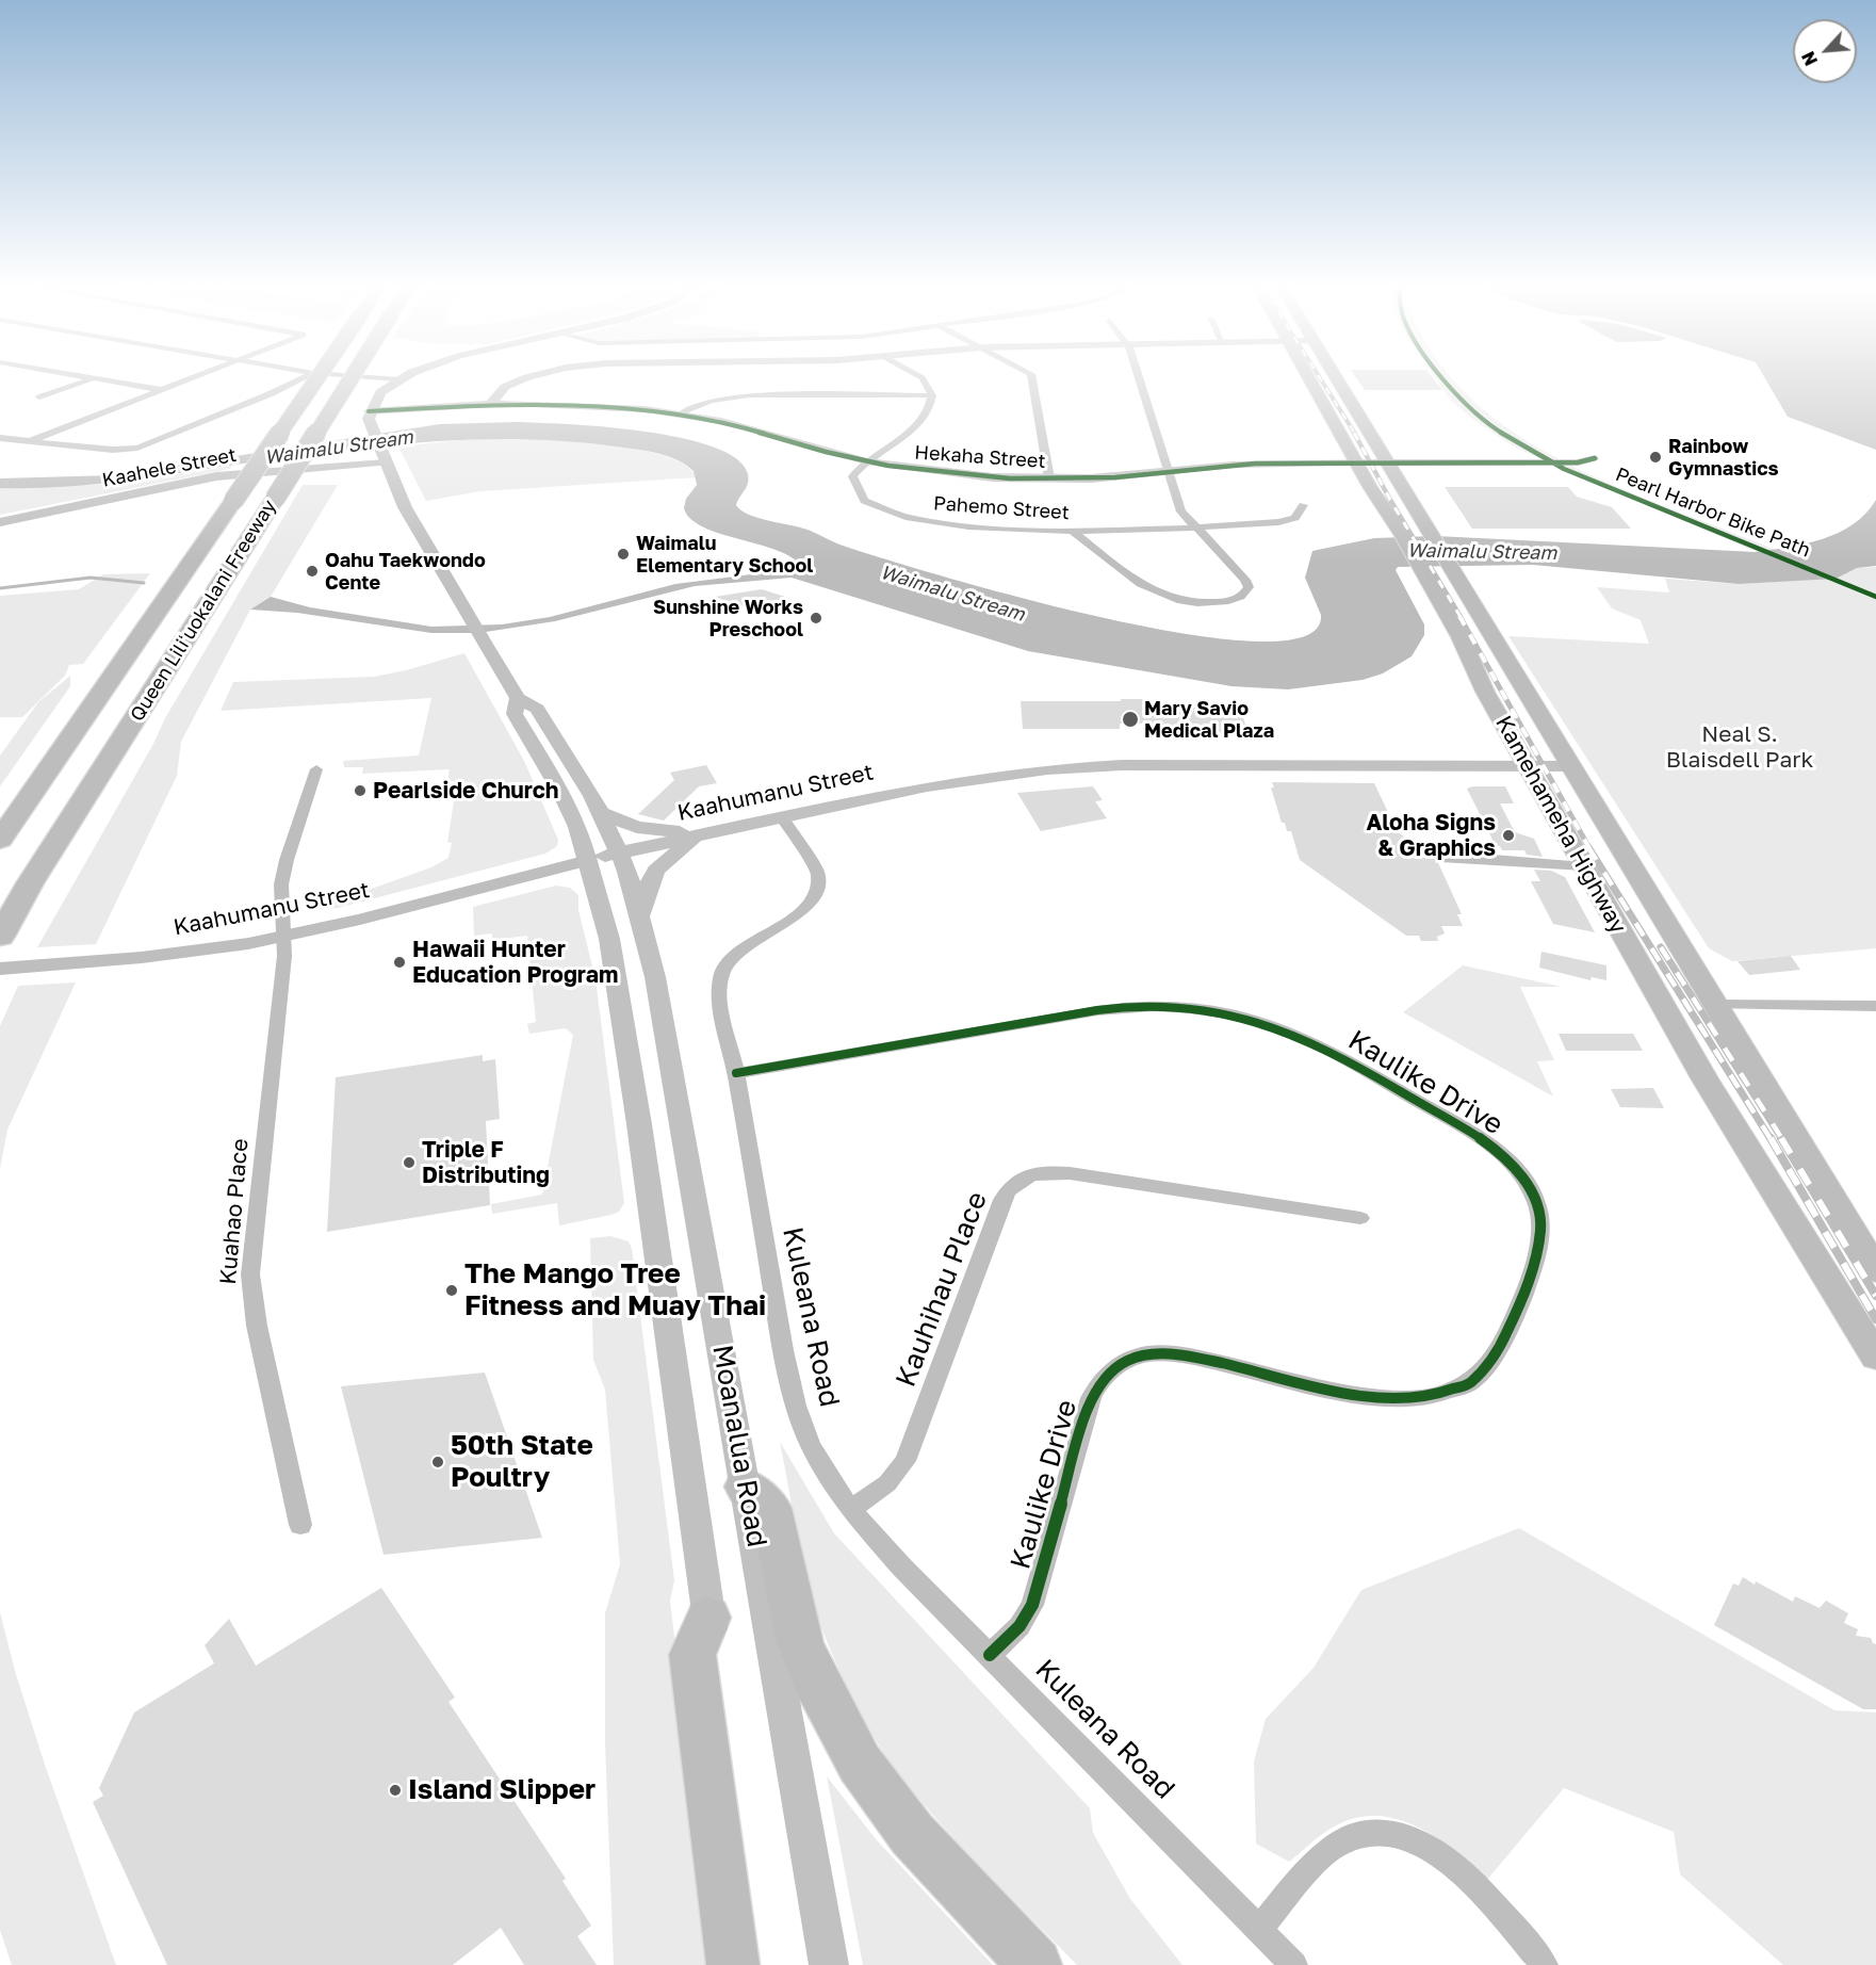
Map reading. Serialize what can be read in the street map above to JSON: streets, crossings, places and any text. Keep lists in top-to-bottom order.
{
  "streets": {
    "highway": ["Queen Liliʻuokalani Freeway"],
    "main road": ["Kaahumanu Street", "Kamehameha Highway", "Moanalua Road"],
    "street": [
      "Hekaha Street",
      "Kaahele Street",
      "Pahemo Street",
      "Kaulike Drive",
      "Kuahao Place",
      "Kauhihau Place",
      "Kuleana Road"
    ],
    "cycle path": ["Pearl Harbor Bike Path"]
  },
  "crossings": [
    ["Hekaha Street", "Pahemo Street"],
    ["Hekaha Street", "Kamehameha Highway"],
    ["Hekaha Street", "Moanalua Road"],
    ["Kaahele Street", "Moanalua Road"],
    ["Kaahumanu Street", "Kamehameha Highway"],
    ["Kaahumanu Street", "Kuahao Place"],
    ["Kaahumanu Street", "Kuleana Road"],
    ["Kaahumanu Street", "Moanalua Road"],
    ["Kaulike Drive", "Kuleana Road"],
    ["Kauhihau Place", "Kuleana Road"]
  ],
  "water": ["Waimalu Stream"],
  "parks": ["Neal S. Blaisdell Park"],
  "places": [
    "Rainbow Gymnastics",
    "Waimalu Elementary School",
    "Oahu Taekwondo Cente",
    "Sunshine Works Preschool",
    "Mary Savio Medical Plaza",
    "Pearlside Church",
    "Aloha Signs & Graphics",
    "Hawaii Hunter Education Program",
    "Triple F Distributing",
    "The Mango Tree Fitness and Muay Thai",
    "50th State Poultry",
    "Island Slipper"
  ],
  "north": "bottom left"
}
